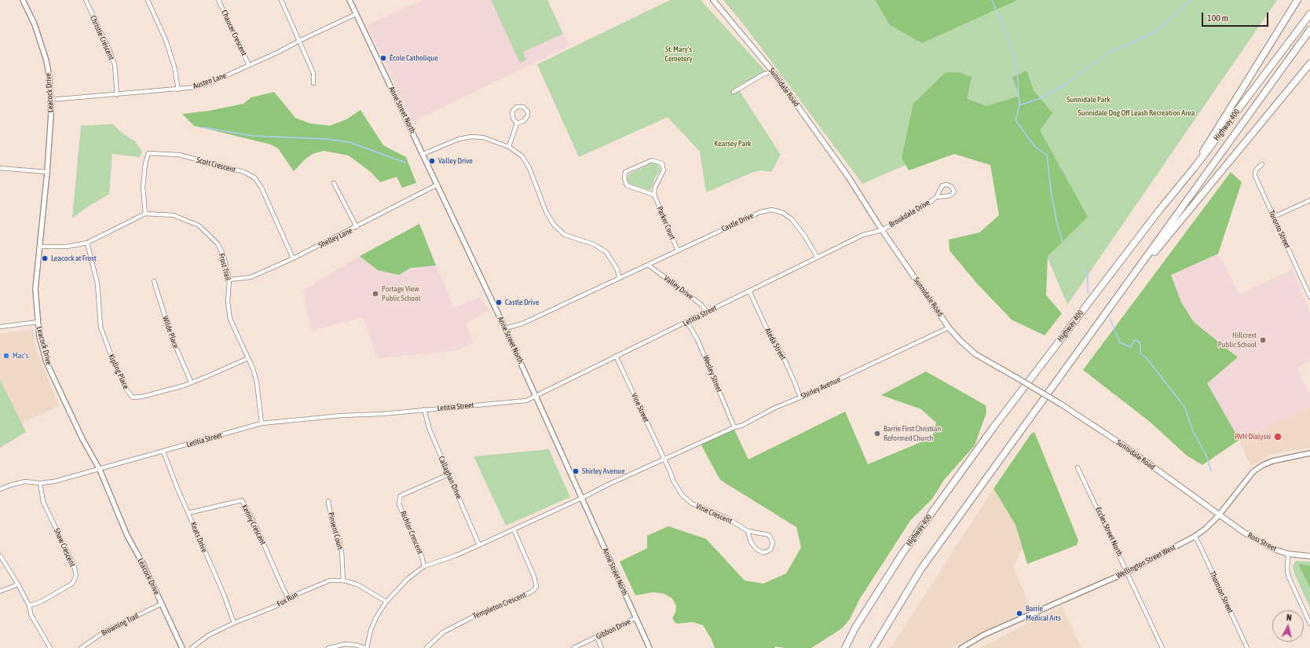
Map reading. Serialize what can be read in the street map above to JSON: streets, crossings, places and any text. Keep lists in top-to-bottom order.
{
  "streets": {
    "highway": ["Highway 400"],
    "main road": ["Sunnidale Road", "Ross Street"],
    "street": [
      "Chaucer Crescent",
      "Christie Crescent",
      "Austen Lane",
      "Leacock Drive",
      "Anne Street North",
      "Scott Crescent",
      "Brookdale Drive",
      "Castle Drive",
      "Parker Court",
      "Toronto Street",
      "Shelley Lane",
      "Frost Trail",
      "Valley Drive",
      "Letitia Street",
      "Wilde Place",
      "Aleda Street",
      "Kipling Place",
      "Wesley Street",
      "Shirley Avenue",
      "Vine Street",
      "Callaghan Drive",
      "Vine Crescent",
      "Kenny Crescent",
      "Pinsent Court",
      "Eccles Street North",
      "Richler Crescent",
      "Keats Drive",
      "Shaw Crescent",
      "Wellington Street West",
      "Thomson Street",
      "Fox Run",
      "Templeton Crescent",
      "Browning Trail",
      "Gibbon Drive"
    ]
  },
  "crossings": [
    ["Chaucer Crescent", "Austen Lane"],
    ["Christie Crescent", "Austen Lane"],
    ["Austen Lane", "Leacock Drive"],
    ["Austen Lane", "Anne Street North"],
    ["Sunnidale Road", "Brookdale Drive"],
    ["Sunnidale Road", "Letitia Street"],
    ["Sunnidale Road", "Shirley Avenue"],
    ["Sunnidale Road", "Ross Street"],
    ["Sunnidale Road", "Wellington Street West"],
    ["Leacock Drive", "Frost Trail"],
    ["Leacock Drive", "Letitia Street"],
    ["Leacock Drive", "Browning Trail"],
    ["Anne Street North", "Castle Drive"],
    ["Anne Street North", "Shelley Lane"],
    ["Anne Street North", "Letitia Street"],
    ["Anne Street North", "Shirley Avenue"],
    ["Anne Street North", "Gibbon Drive"],
    ["Scott Crescent", "Shelley Lane"],
    ["Scott Crescent", "Frost Trail"],
    ["Brookdale Drive", "Letitia Street"],
    ["Castle Drive", "Parker Court"],
    ["Castle Drive", "Valley Drive"],
    ["Castle Drive", "Letitia Street"],
    ["Shelley Lane", "Frost Trail"],
    ["Frost Trail", "Letitia Street"],
    ["Frost Trail", "Kipling Place"],
    ["Valley Drive", "Letitia Street"],
    ["Letitia Street", "Aleda Street"],
    ["Letitia Street", "Wesley Street"],
    ["Letitia Street", "Vine Street"],
    ["Letitia Street", "Callaghan Drive"],
    ["Letitia Street", "Keats Drive"],
    ["Letitia Street", "Shaw Crescent"],
    ["Wilde Place", "Kipling Place"],
    ["Aleda Street", "Shirley Avenue"],
    ["Wesley Street", "Shirley Avenue"],
    ["Shirley Avenue", "Vine Street"],
    ["Shirley Avenue", "Callaghan Drive"],
    ["Shirley Avenue", "Vine Crescent"],
    ["Shirley Avenue", "Richler Crescent"],
    ["Shirley Avenue", "Fox Run"],
    ["Shirley Avenue", "Templeton Crescent"],
    ["Vine Street", "Vine Crescent"],
    ["Callaghan Drive", "Richler Crescent"],
    ["Kenny Crescent", "Keats Drive"],
    ["Kenny Crescent", "Fox Run"],
    ["Pinsent Court", "Fox Run"],
    ["Eccles Street North", "Wellington Street West"],
    ["Keats Drive", "Fox Run"],
    ["Ross Street", "Wellington Street West"],
    ["Wellington Street West", "Thomson Street"]
  ],
  "parks": [
    "St. Mary's Cemetery",
    "Sunnidale Park",
    "Sunnidale Dog Off Leash Recreation Area",
    "Kearsey Park"
  ],
  "places": [
    "École Catholique",
    "Valley Drive",
    "Leacock at Frost",
    "Portage View Public School",
    "Castle Drive",
    "Hillcrest Public School",
    "Mac's",
    "Barrie First Christian Reformed Church",
    "RVH Dialysis",
    "Shirley Avenue",
    "Barrie Medical Arts"
  ],
  "scale_bar": "100 m",
  "north": "top"
}
